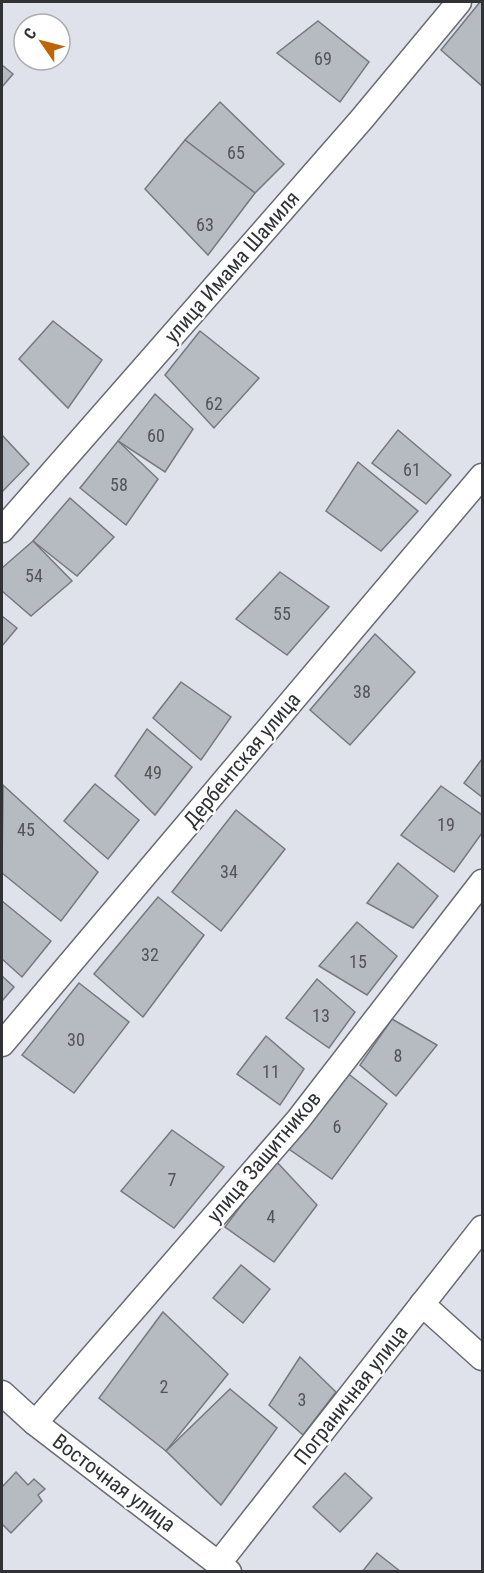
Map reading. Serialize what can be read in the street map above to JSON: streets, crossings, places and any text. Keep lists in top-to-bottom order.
{
  "streets": {
    "street": [
      "улица Имама Шамиля",
      "Дербентская улица",
      "улица Защитников",
      "Пограничная улица",
      "Восточная улица"
    ]
  },
  "crossings": [
    ["улица Защитников", "Восточная улица"],
    ["Пограничная улица", "Восточная улица"]
  ],
  "house_numbers": [
    "69",
    "65",
    "63",
    "62",
    "60",
    "61",
    "58",
    "54",
    "55",
    "38",
    "49",
    "19",
    "45",
    "34",
    "32",
    "15",
    "13",
    "30",
    "8",
    "11",
    "6",
    "7",
    "4",
    "2",
    "3"
  ],
  "north": "top left"
}
